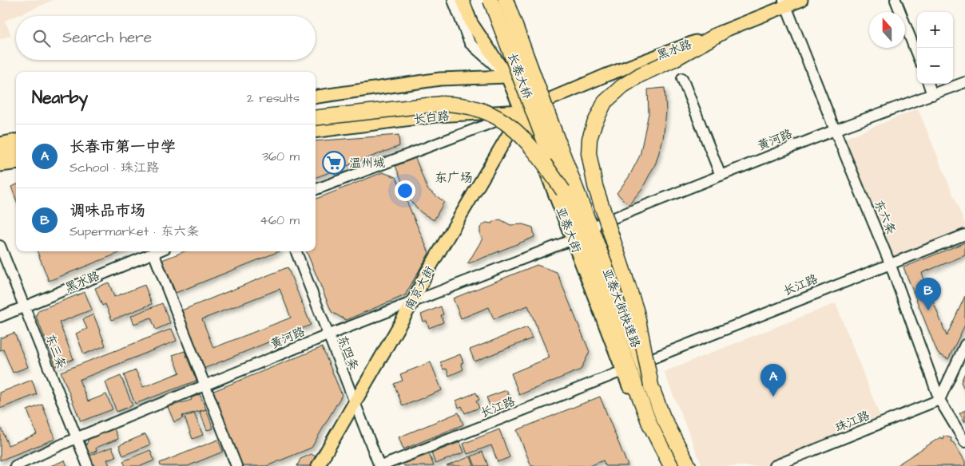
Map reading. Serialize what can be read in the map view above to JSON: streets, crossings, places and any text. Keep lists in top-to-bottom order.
{
  "streets": {
    "highway": ["长泰大桥", "亚泰大街快速路"],
    "main road": [
      "黑水路",
      "长白路",
      "亚泰大街",
      "南京大街"
    ],
    "street": [
      "黄河路",
      "东六条",
      "长江路",
      "东三条",
      "东四条",
      "珠江路"
    ]
  },
  "crossings": [
    ["黑水路", "长白路"],
    ["黑水路", "东六条"],
    ["黑水路", "东三条"],
    ["长泰大桥", "亚泰大街快速路"],
    ["长白路", "亚泰大街"],
    ["长白路", "南京大街"],
    ["黄河路", "东六条"],
    ["黄河路", "亚泰大街"],
    ["黄河路", "南京大街"],
    ["黄河路", "东三条"],
    ["黄河路", "东四条"],
    ["东六条", "长江路"],
    ["东六条", "珠江路"],
    ["亚泰大街", "长江路"],
    ["亚泰大街", "南京大街"],
    ["长江路", "东四条"],
    ["南京大街", "东四条"]
  ],
  "districts": ["东广场"],
  "places": {
    "supermarket": ["温州城"]
  },
  "north": "top",
  "page": {
    "map_buttons": ["+", "−"],
    "search": "Search here",
    "heading": ["Nearby", "2 results"],
    "list": [
      {
        "mark": "A",
        "name": "长春市第一中学",
        "note": "School · 珠江路",
        "value": "360 m"
      },
      {
        "mark": "B",
        "name": "调味品市场",
        "note": "Supermarket · 东六条",
        "value": "460 m"
      }
    ],
    "pins": ["B", "A"]
  }
}
